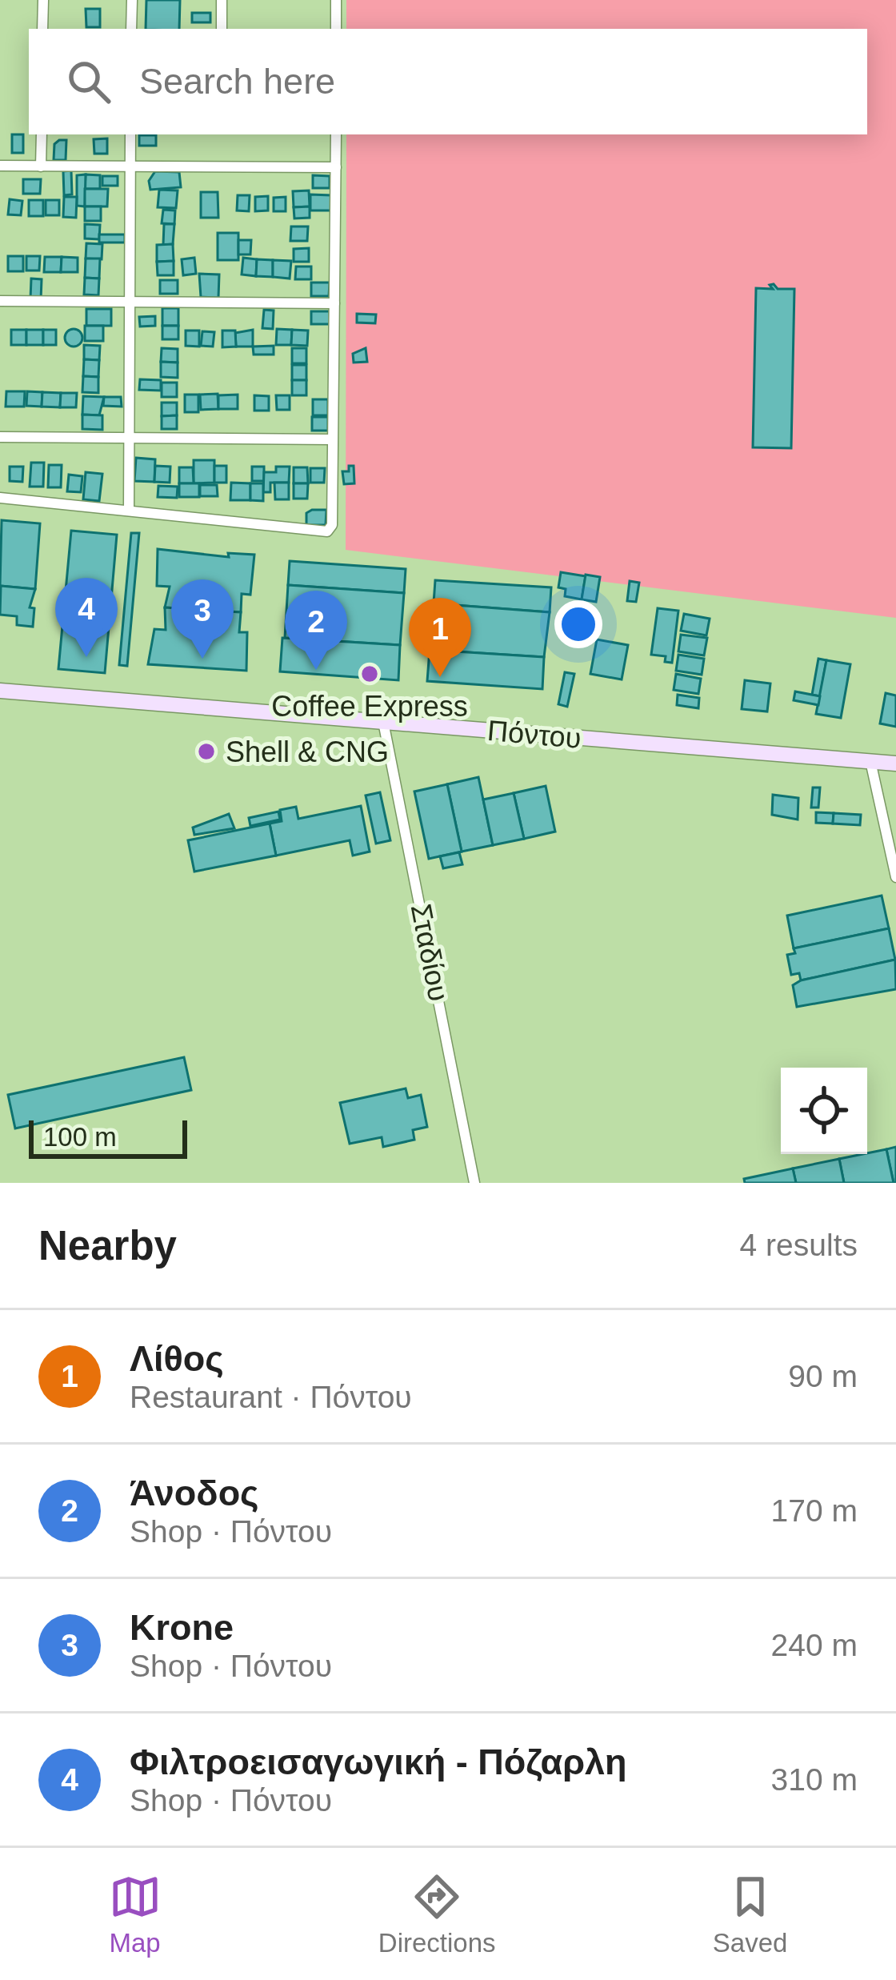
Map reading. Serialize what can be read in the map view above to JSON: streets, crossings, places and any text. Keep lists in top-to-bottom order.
{
  "streets": {
    "street": ["Πόντου", "Σταδίου"]
  },
  "crossings": [
    ["Πόντου", "Σταδίου"]
  ],
  "places": ["Coffee Express", "Shell & CNG"],
  "scale_bar": "100 m",
  "page": {
    "search": "Search here",
    "pins": [
      "4",
      "3",
      "2",
      "1"
    ],
    "scale": "100 m",
    "heading": ["Nearby", "4 results"],
    "list": [
      {
        "mark": "1",
        "name": "Λίθος",
        "note": "Restaurant · Πόντου",
        "value": "90 m"
      },
      {
        "mark": "2",
        "name": "Άνοδος",
        "note": "Shop · Πόντου",
        "value": "170 m"
      },
      {
        "mark": "3",
        "name": "Krone",
        "note": "Shop · Πόντου",
        "value": "240 m"
      },
      {
        "mark": "4",
        "name": "Φιλτροεισαγωγική - Πόζαρλη",
        "note": "Shop · Πόντου",
        "value": "310 m"
      }
    ],
    "nav": ["Map", "Directions", "Saved"]
  }
}
